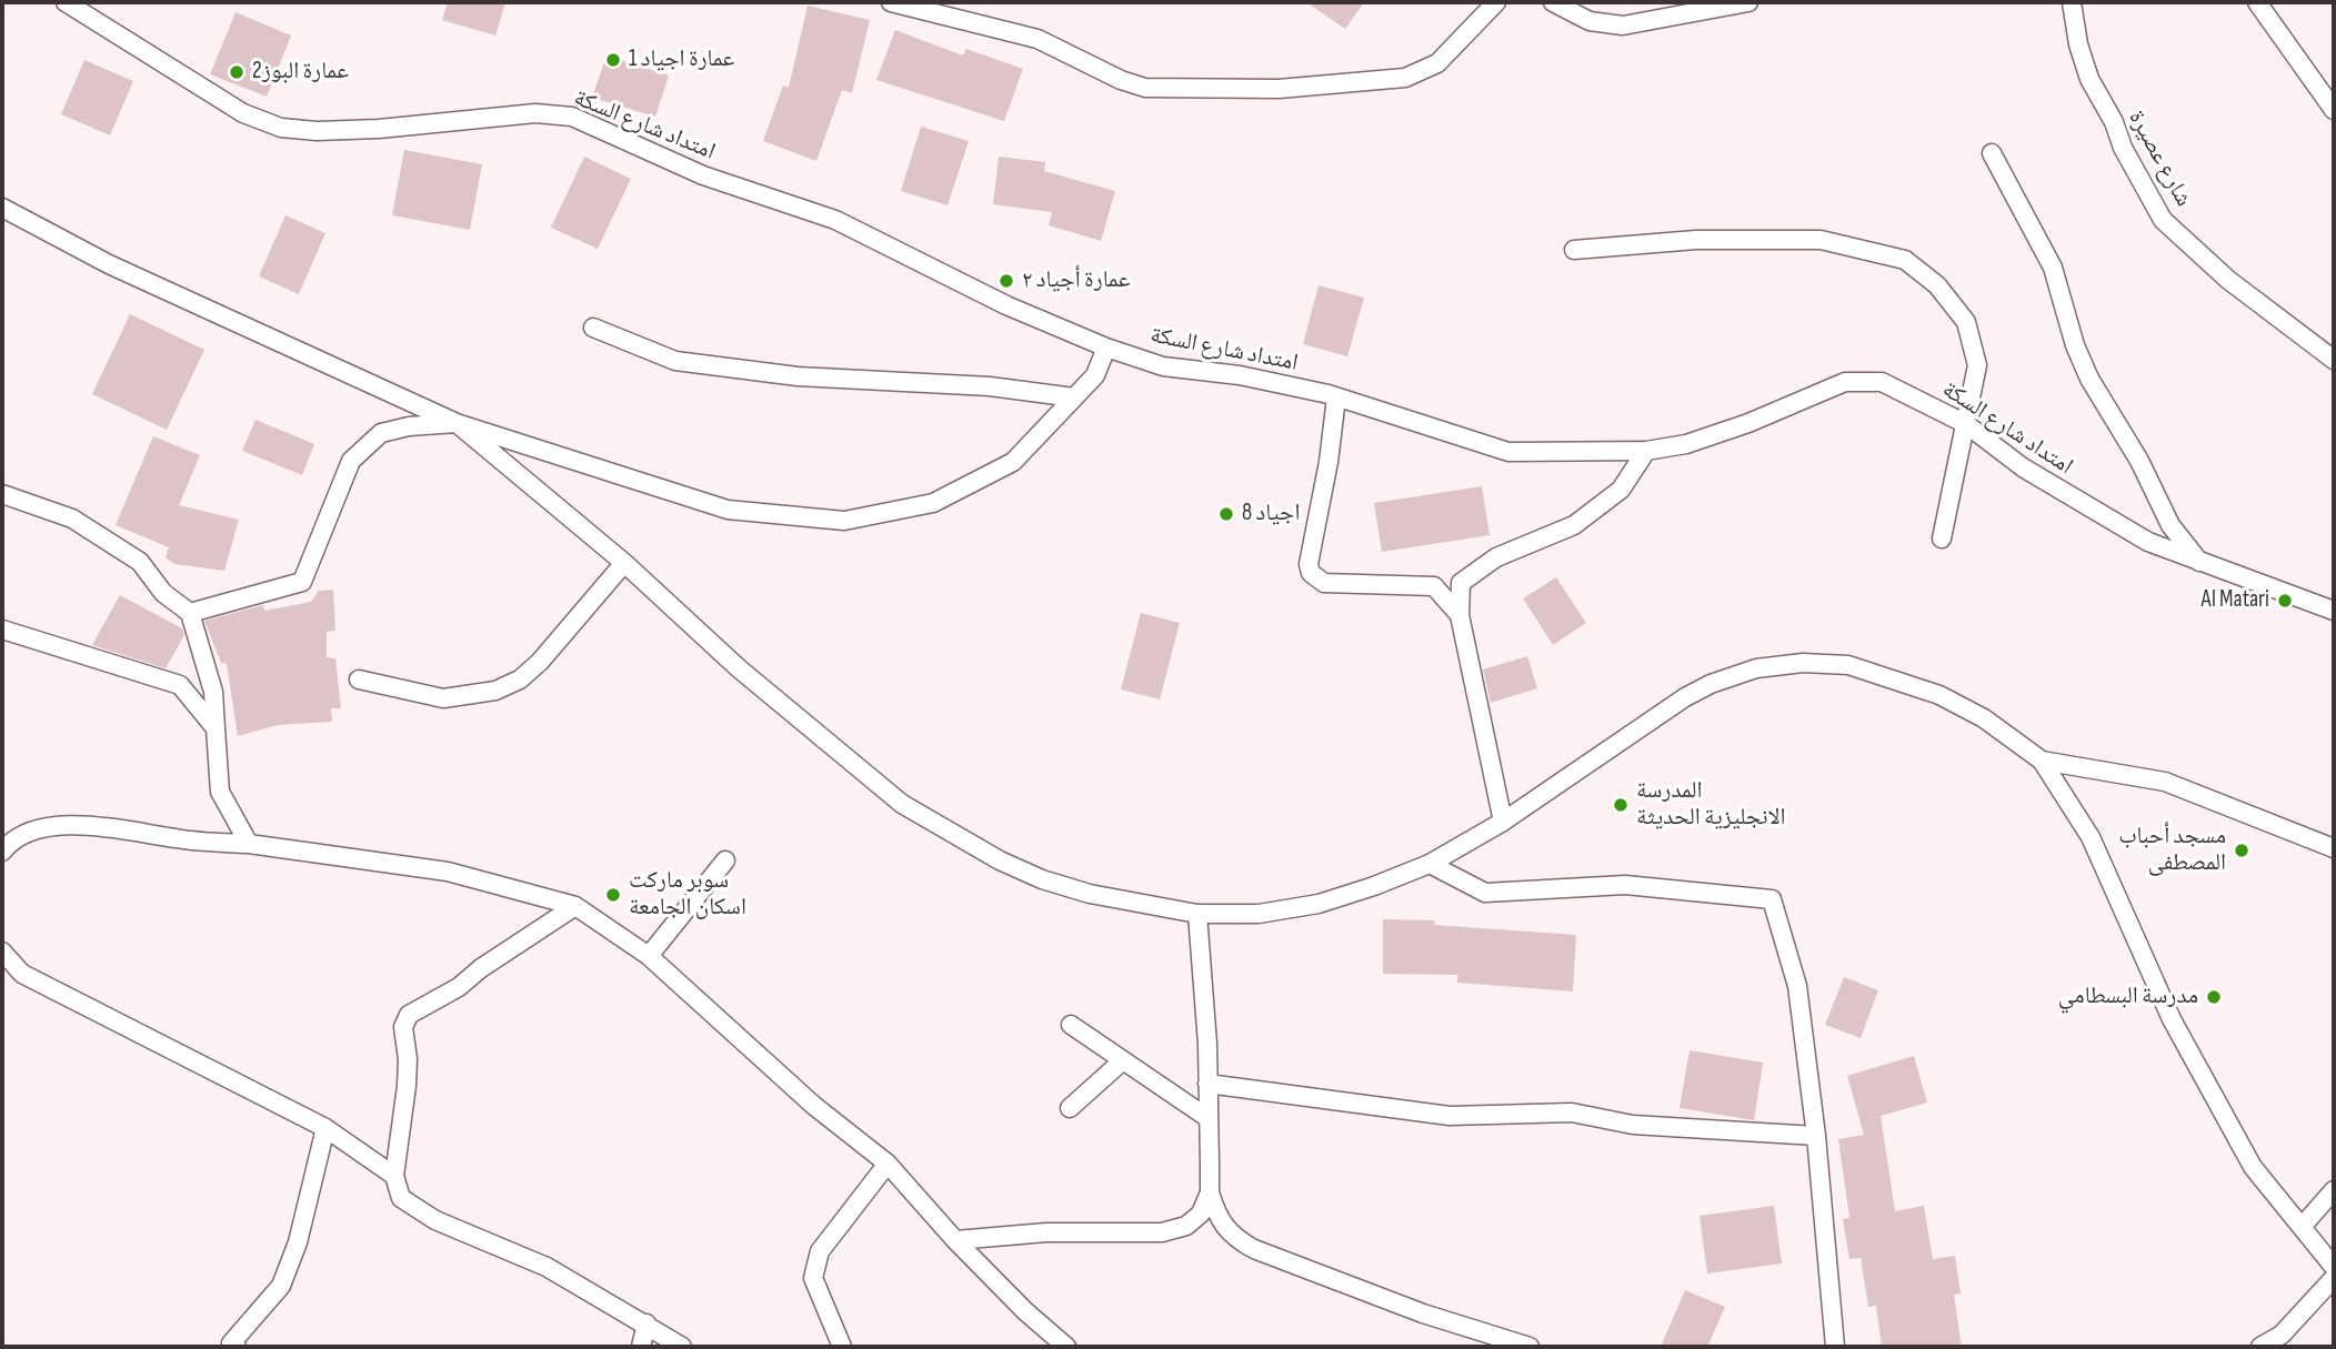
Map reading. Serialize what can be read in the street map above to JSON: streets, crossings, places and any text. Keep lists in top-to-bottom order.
{
  "streets": {
    "street": ["امتداد شارع السكة", "شارع عصيرة"]
  },
  "places": [
    "عمارة اجياد 1",
    "عمارة البوز2",
    "عمارة أجياد ٢",
    "اجياد 8",
    "Al Matari",
    "المدرسة الانجليزية الحديثة",
    "مسجد أحباب المصطفى",
    "سوبر ماركت اسكان الجامعة",
    "مدرسة البسطامي"
  ]
}
